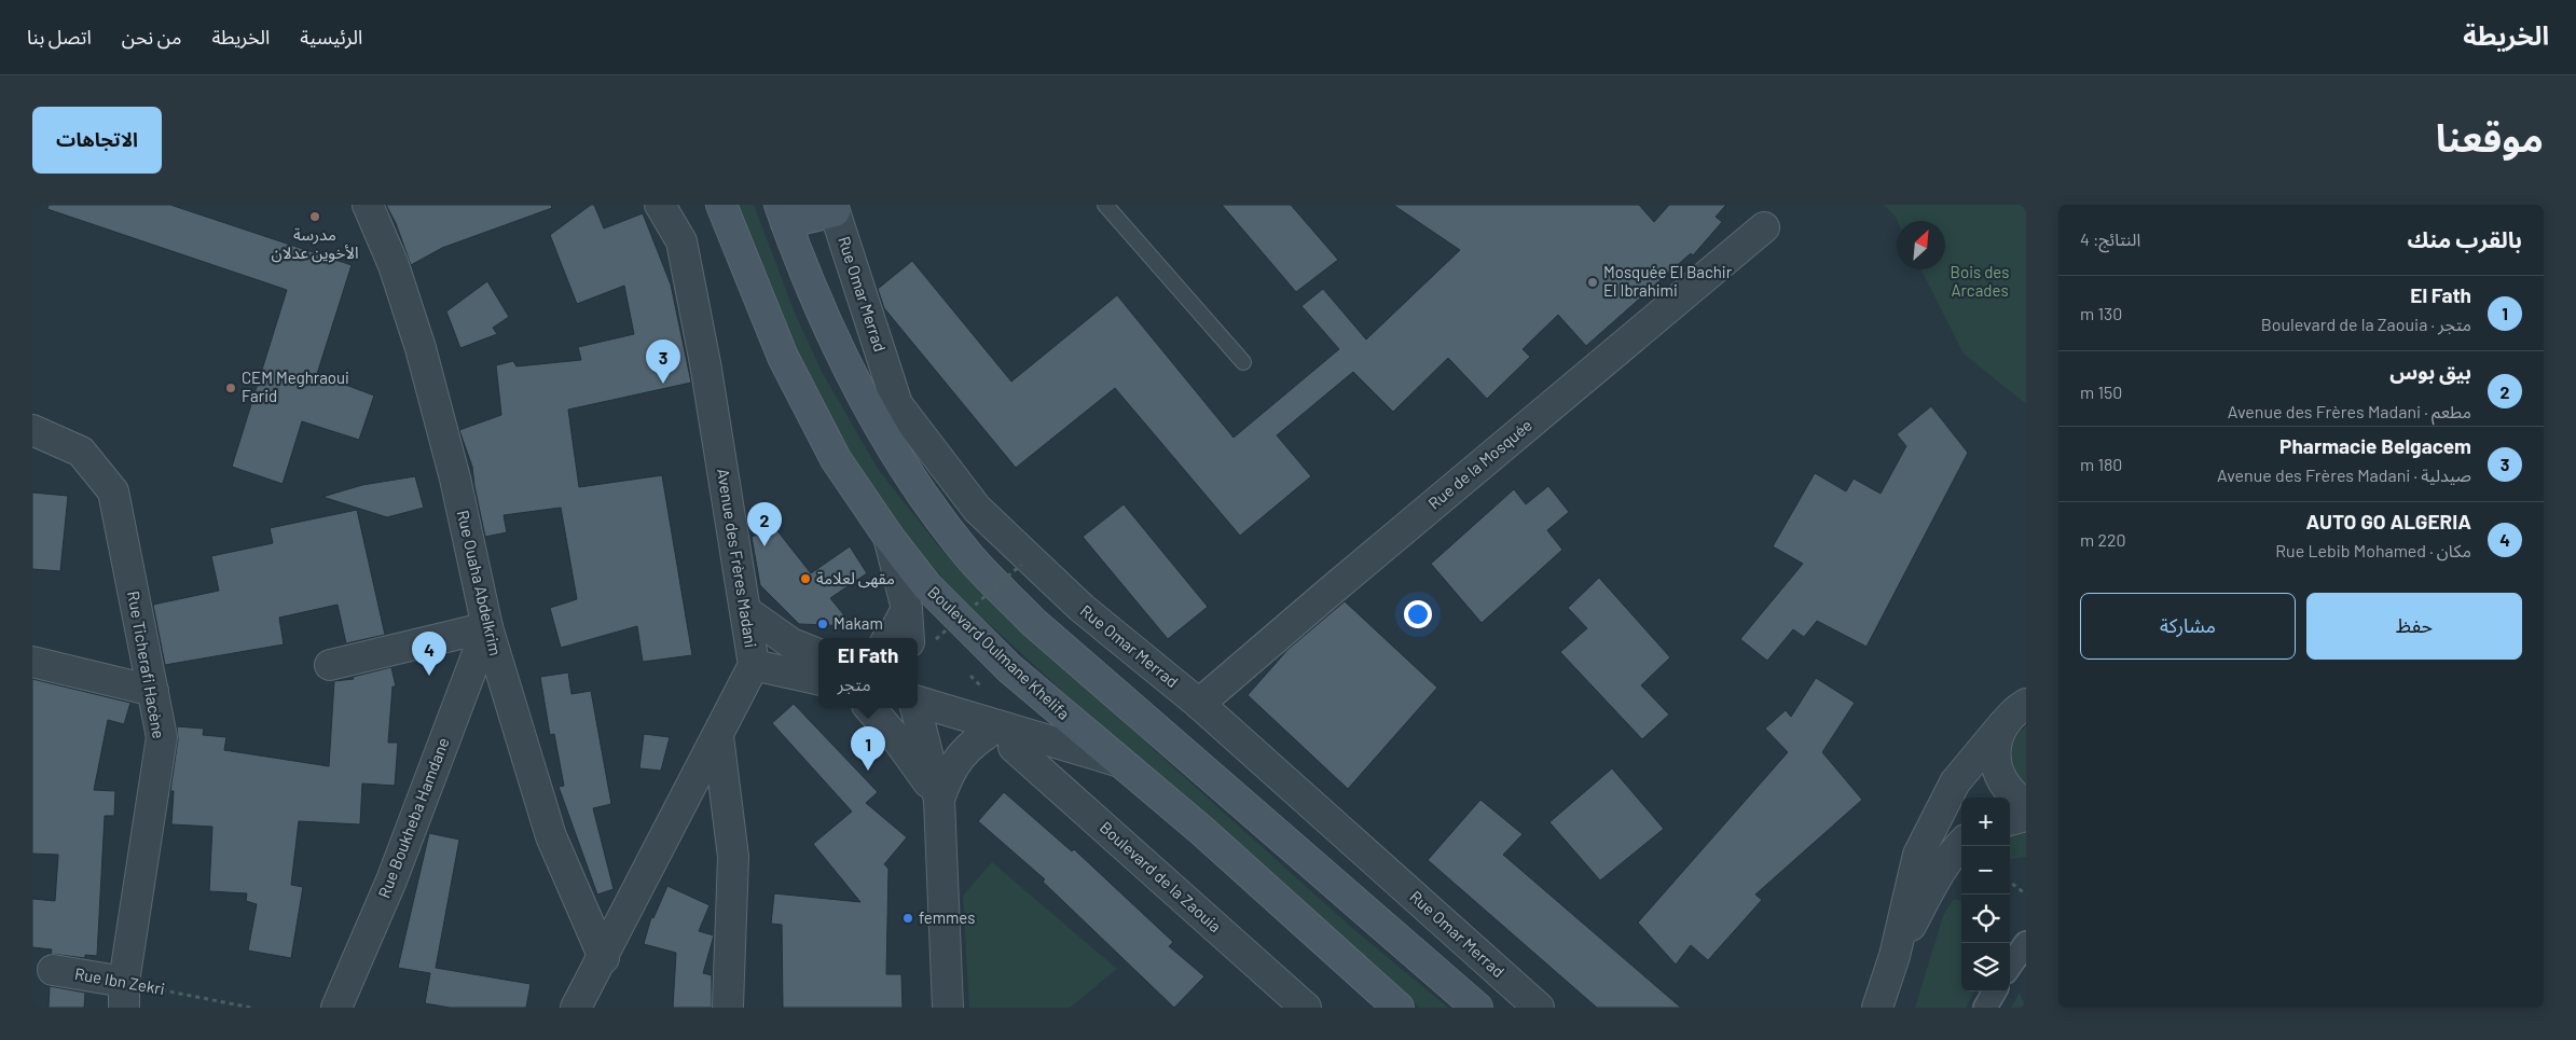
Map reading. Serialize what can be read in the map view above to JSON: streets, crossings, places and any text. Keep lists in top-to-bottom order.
{
  "streets": {
    "main road": ["Boulevard Oulmane Khelifa"],
    "street": [
      "Rue Omar Merrad",
      "Rue de la Mosquée",
      "Avenue des Frères Madani",
      "Rue Ouaha Abdelkrim",
      "Rue Ticherafi Hacène",
      "Rue Boukheba Hamdane",
      "Boulevard de la Zaouia",
      "Rue Ibn Zekri"
    ]
  },
  "crossings": [
    ["Rue Omar Merrad", "Rue de la Mosquée"],
    ["Avenue des Frères Madani", "Rue Ouaha Abdelkrim"],
    ["Rue Ouaha Abdelkrim", "Rue Boukheba Hamdane"],
    ["Rue Ticherafi Hacène", "Rue Ibn Zekri"]
  ],
  "parks": ["Bois des Arcades"],
  "places": [
    "مدرسة الأخوين عدلان",
    "Mosquée El Bachir El Ibrahimi",
    "CEM Meghraoui Farid",
    "مقهى لعلامة",
    "Makam",
    "femmes"
  ],
  "north": "top right",
  "page": {
    "header": "الخريطة",
    "nav": [
      "الرئيسية",
      "الخريطة",
      "من نحن",
      "اتصل بنا"
    ],
    "title": "موقعنا",
    "buttons": [
      "الاتجاهات",
      ["حفظ", "مشاركة"]
    ],
    "heading": ["بالقرب منك", "النتائج: 4"],
    "list": [
      {
        "mark": "1",
        "name": "El Fath",
        "note": "متجر · Boulevard de la Zaouia",
        "value": "130 m"
      },
      {
        "mark": "2",
        "name": "بيق بوس",
        "note": "مطعم · Avenue des Frères Madani",
        "value": "150 m"
      },
      {
        "mark": "3",
        "name": "Pharmacie Belgacem",
        "note": "صيدلية · Avenue des Frères Madani",
        "value": "180 m"
      },
      {
        "mark": "4",
        "name": "AUTO GO ALGERIA",
        "note": "مكان · Rue Lebib Mohamed",
        "value": "220 m"
      }
    ],
    "pins": [
      "3",
      "2",
      "4",
      "1"
    ],
    "popup": ["El Fath", "متجر"],
    "map_buttons": ["+", "−"]
  }
}
